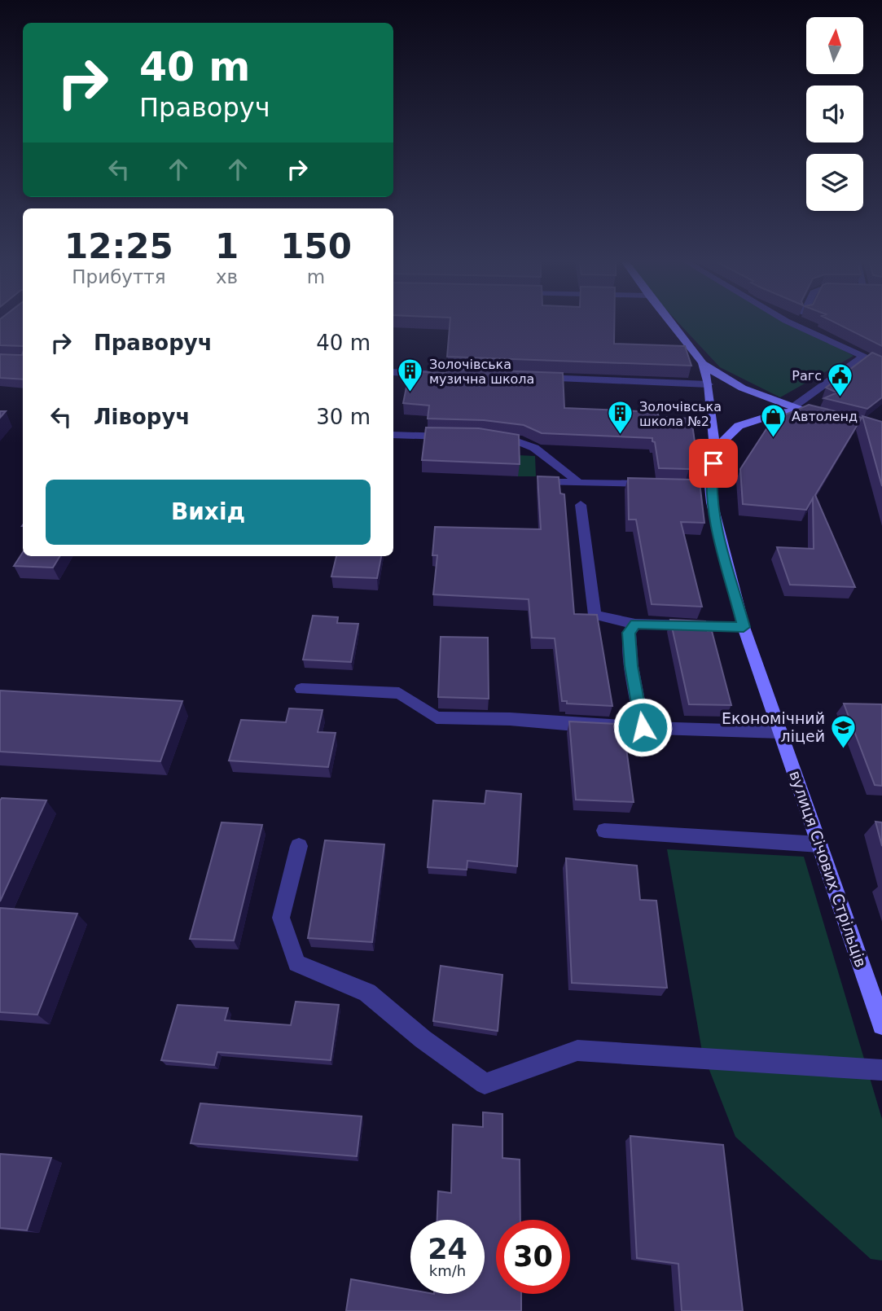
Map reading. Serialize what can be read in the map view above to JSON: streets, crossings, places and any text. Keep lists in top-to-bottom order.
{
  "streets": {
    "street": ["вулиця Січових Стрільців"]
  },
  "places": {
    "building": ["Золочівська музична школа", "Золочівська школа №2"],
    "public building": ["Рагс"],
    "shop": ["Автоленд"],
    "school or university": ["Економічний ліцей"]
  },
  "north": "top",
  "page": {
    "turn": ["40 m", "Праворуч"],
    "eta": [
      "12:25",
      "Прибуття",
      "1",
      "хв",
      "150",
      "m"
    ],
    "list": [
      {
        "name": "Праворуч",
        "value": "40 m"
      },
      {
        "name": "Ліворуч",
        "value": "30 m"
      }
    ],
    "buttons": "Вихід",
    "speed": "24 km/h",
    "limit": "30"
  }
}
